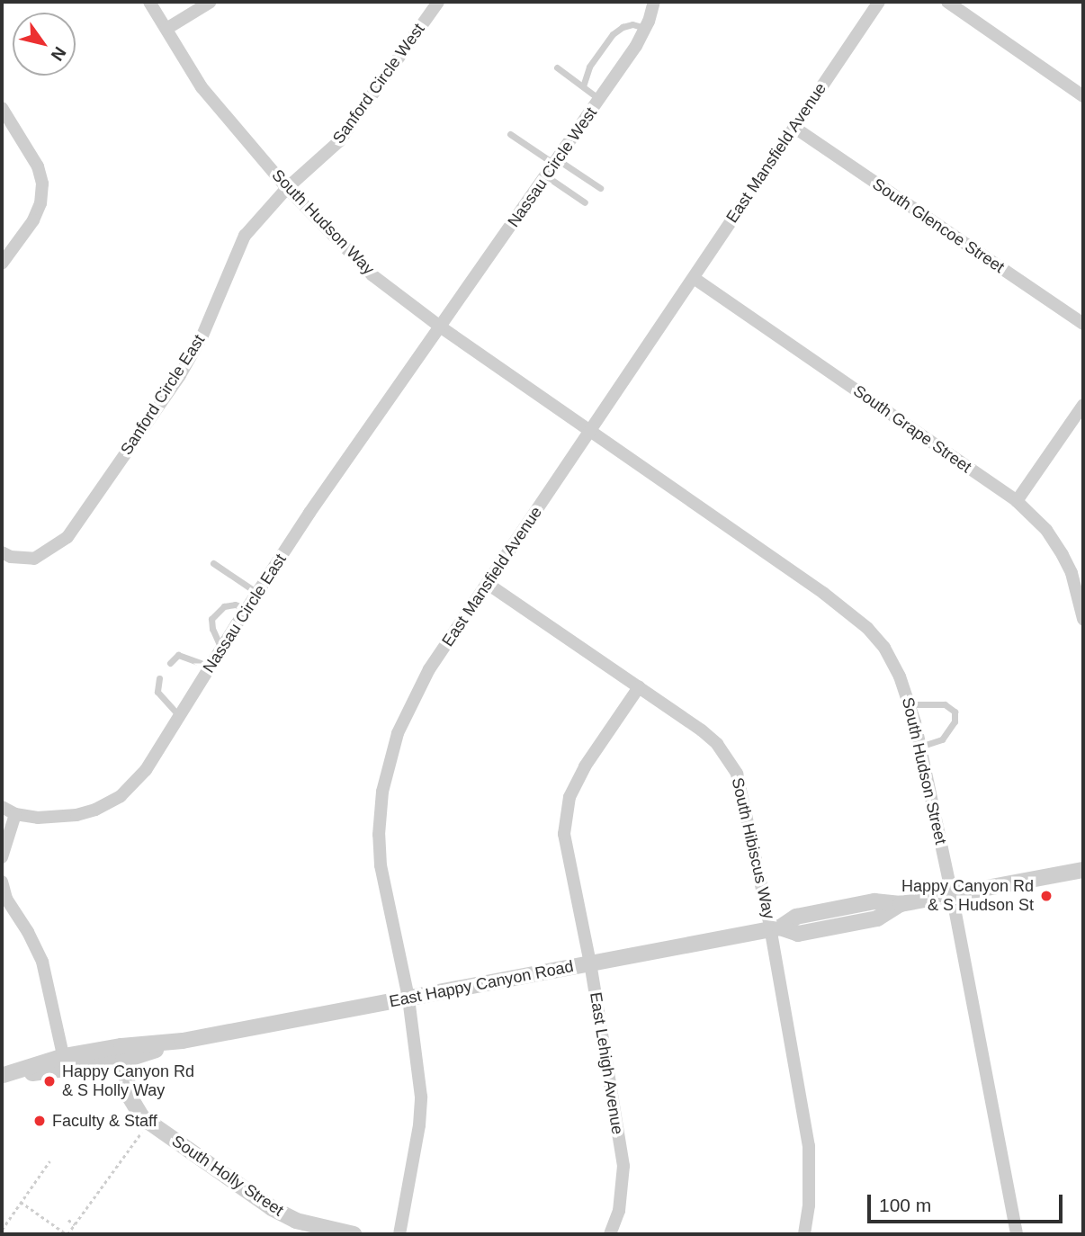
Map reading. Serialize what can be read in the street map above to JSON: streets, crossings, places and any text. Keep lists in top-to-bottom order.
{
  "streets": {
    "street": [
      "Sanford Circle West",
      "East Mansfield Avenue",
      "Nassau Circle West",
      "South Hudson Way",
      "South Glencoe Street",
      "Sanford Circle East",
      "South Grape Street",
      "Nassau Circle East",
      "South Hudson Street",
      "South Hibiscus Way",
      "East Happy Canyon Road",
      "East Lehigh Avenue",
      "South Holly Street"
    ]
  },
  "crossings": [
    ["Sanford Circle West", "South Hudson Way"],
    ["Sanford Circle West", "Sanford Circle East"],
    ["East Mansfield Avenue", "South Glencoe Street"],
    ["East Mansfield Avenue", "South Grape Street"],
    ["East Mansfield Avenue", "South Hudson Street"],
    ["East Mansfield Avenue", "South Hibiscus Way"],
    ["East Mansfield Avenue", "East Happy Canyon Road"],
    ["Nassau Circle West", "South Hudson Way"],
    ["Nassau Circle West", "Nassau Circle East"],
    ["South Hudson Way", "Sanford Circle East"],
    ["South Hudson Way", "Nassau Circle East"],
    ["South Hudson Way", "South Hudson Street"],
    ["South Hudson Street", "East Happy Canyon Road"],
    ["South Hibiscus Way", "East Happy Canyon Road"],
    ["South Hibiscus Way", "East Lehigh Avenue"],
    ["East Happy Canyon Road", "East Lehigh Avenue"],
    ["East Happy Canyon Road", "South Holly Street"]
  ],
  "places": ["Happy Canyon Rd & S Hudson St", "Happy Canyon Rd & S Holly Way", "Faculty & Staff"],
  "scale_bar": "100 m",
  "north": "bottom right"
}
